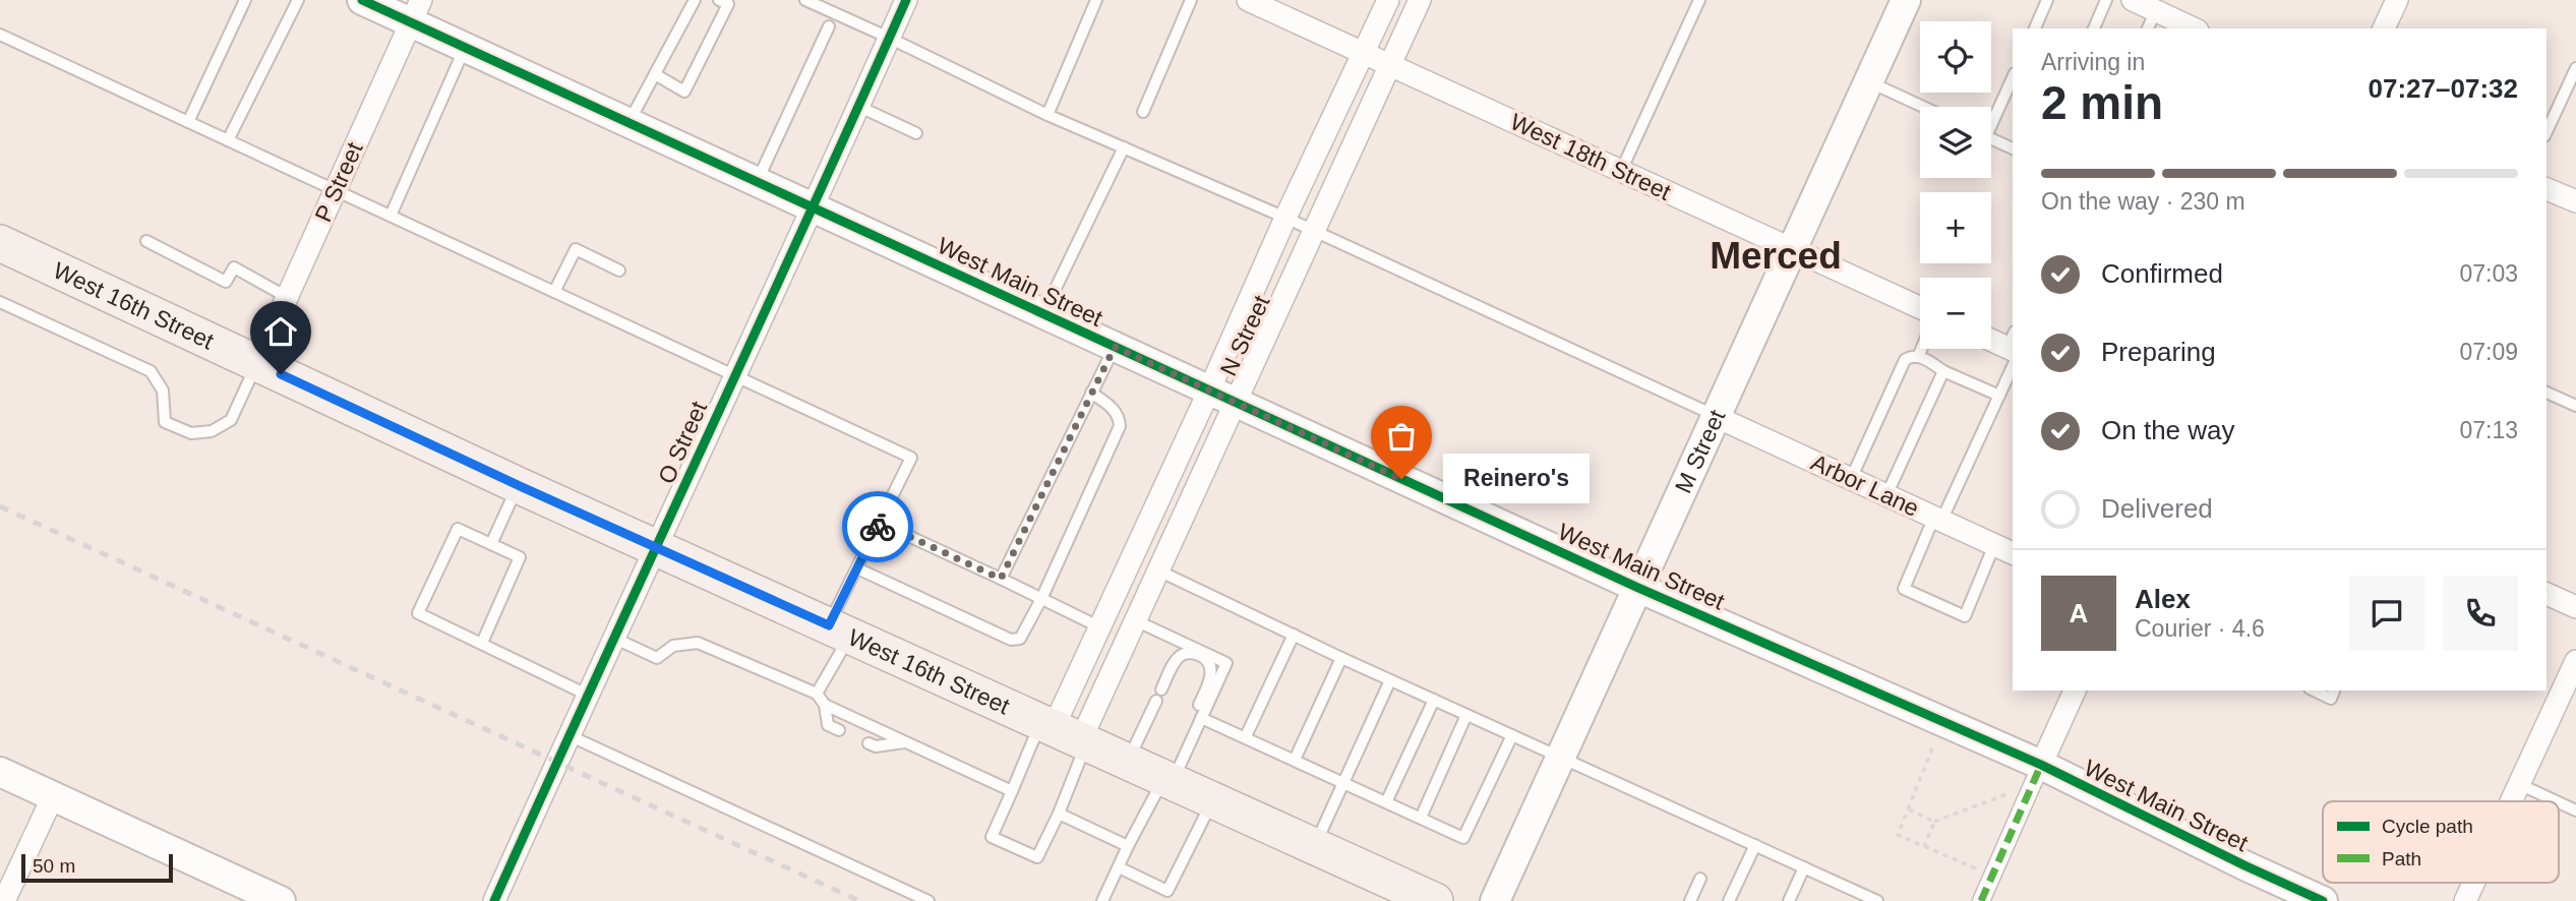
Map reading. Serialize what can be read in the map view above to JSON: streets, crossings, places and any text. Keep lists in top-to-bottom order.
{
  "streets": {
    "main road": ["West 16th Street"],
    "street": [
      "West 18th Street",
      "P Street",
      "West Main Street",
      "N Street",
      "O Street",
      "M Street",
      "Arbor Lane"
    ]
  },
  "crossings": [
    ["West 18th Street", "N Street"],
    ["West 18th Street", "M Street"],
    ["P Street", "West Main Street"],
    ["P Street", "West 16th Street"],
    ["West Main Street", "N Street"],
    ["West Main Street", "O Street"],
    ["West Main Street", "M Street"],
    ["West 16th Street", "N Street"],
    ["West 16th Street", "O Street"],
    ["M Street", "Arbor Lane"]
  ],
  "districts": ["Merced"],
  "places": ["Reinero's"],
  "legend": ["Cycle path", "Path"],
  "scale_bar": "50 m",
  "page": {
    "map_buttons": ["+", "−"],
    "heading": ["2 min", "Arriving in", "07:27–07:32"],
    "panel": ["Alex", "Courier · 4.6"],
    "bar": "On the way · 230 m",
    "list": [
      ["Confirmed", "07:03"],
      ["Preparing", "07:09"],
      ["On the way", "07:13"],
      "Delivered"
    ],
    "bubble": "Reinero's",
    "round": "A",
    "scale": "50 m"
  }
}
